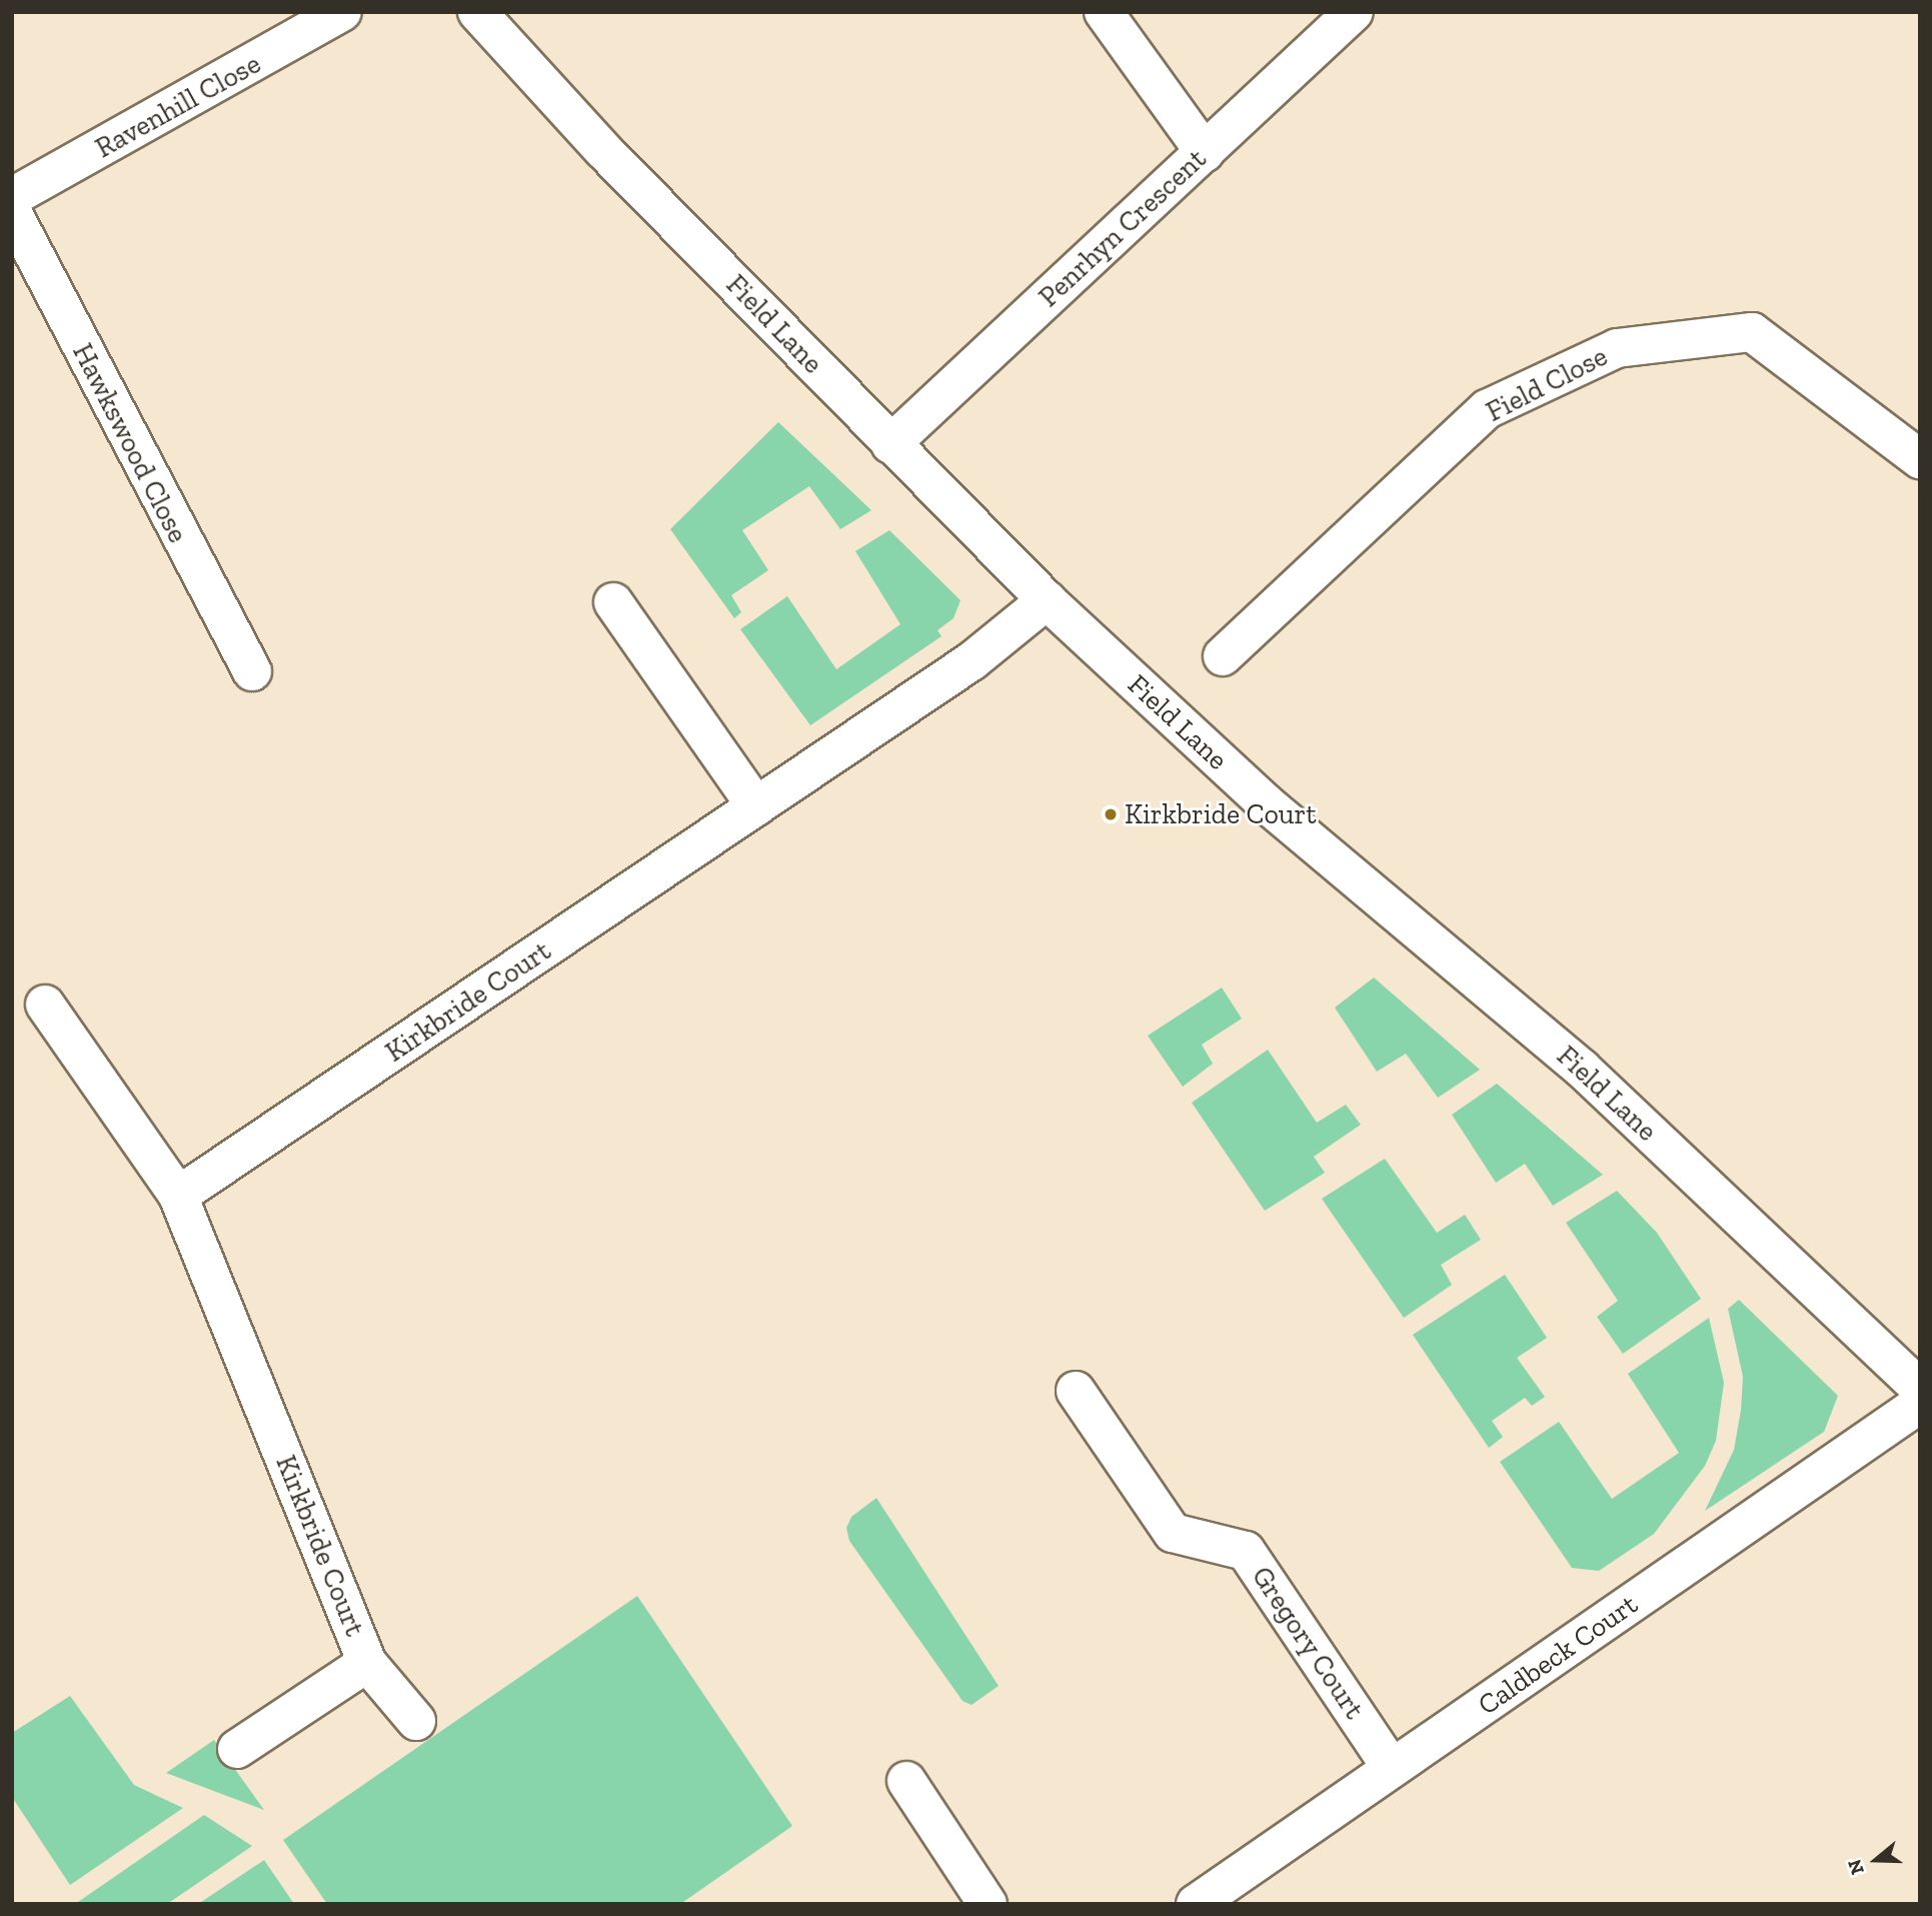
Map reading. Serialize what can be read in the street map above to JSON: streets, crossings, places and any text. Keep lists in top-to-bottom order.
{
  "streets": {
    "street": [
      "Ravenhill Close",
      "Penrhyn Crescent",
      "Field Lane",
      "Field Close",
      "Hawkswood Close",
      "Kirkbride Court",
      "Gregory Court",
      "Caldbeck Court"
    ]
  },
  "crossings": [
    ["Penrhyn Crescent", "Field Lane"],
    ["Field Lane", "Kirkbride Court"],
    ["Gregory Court", "Caldbeck Court"]
  ],
  "places": ["Kirkbride Court"],
  "north": "left"
}
